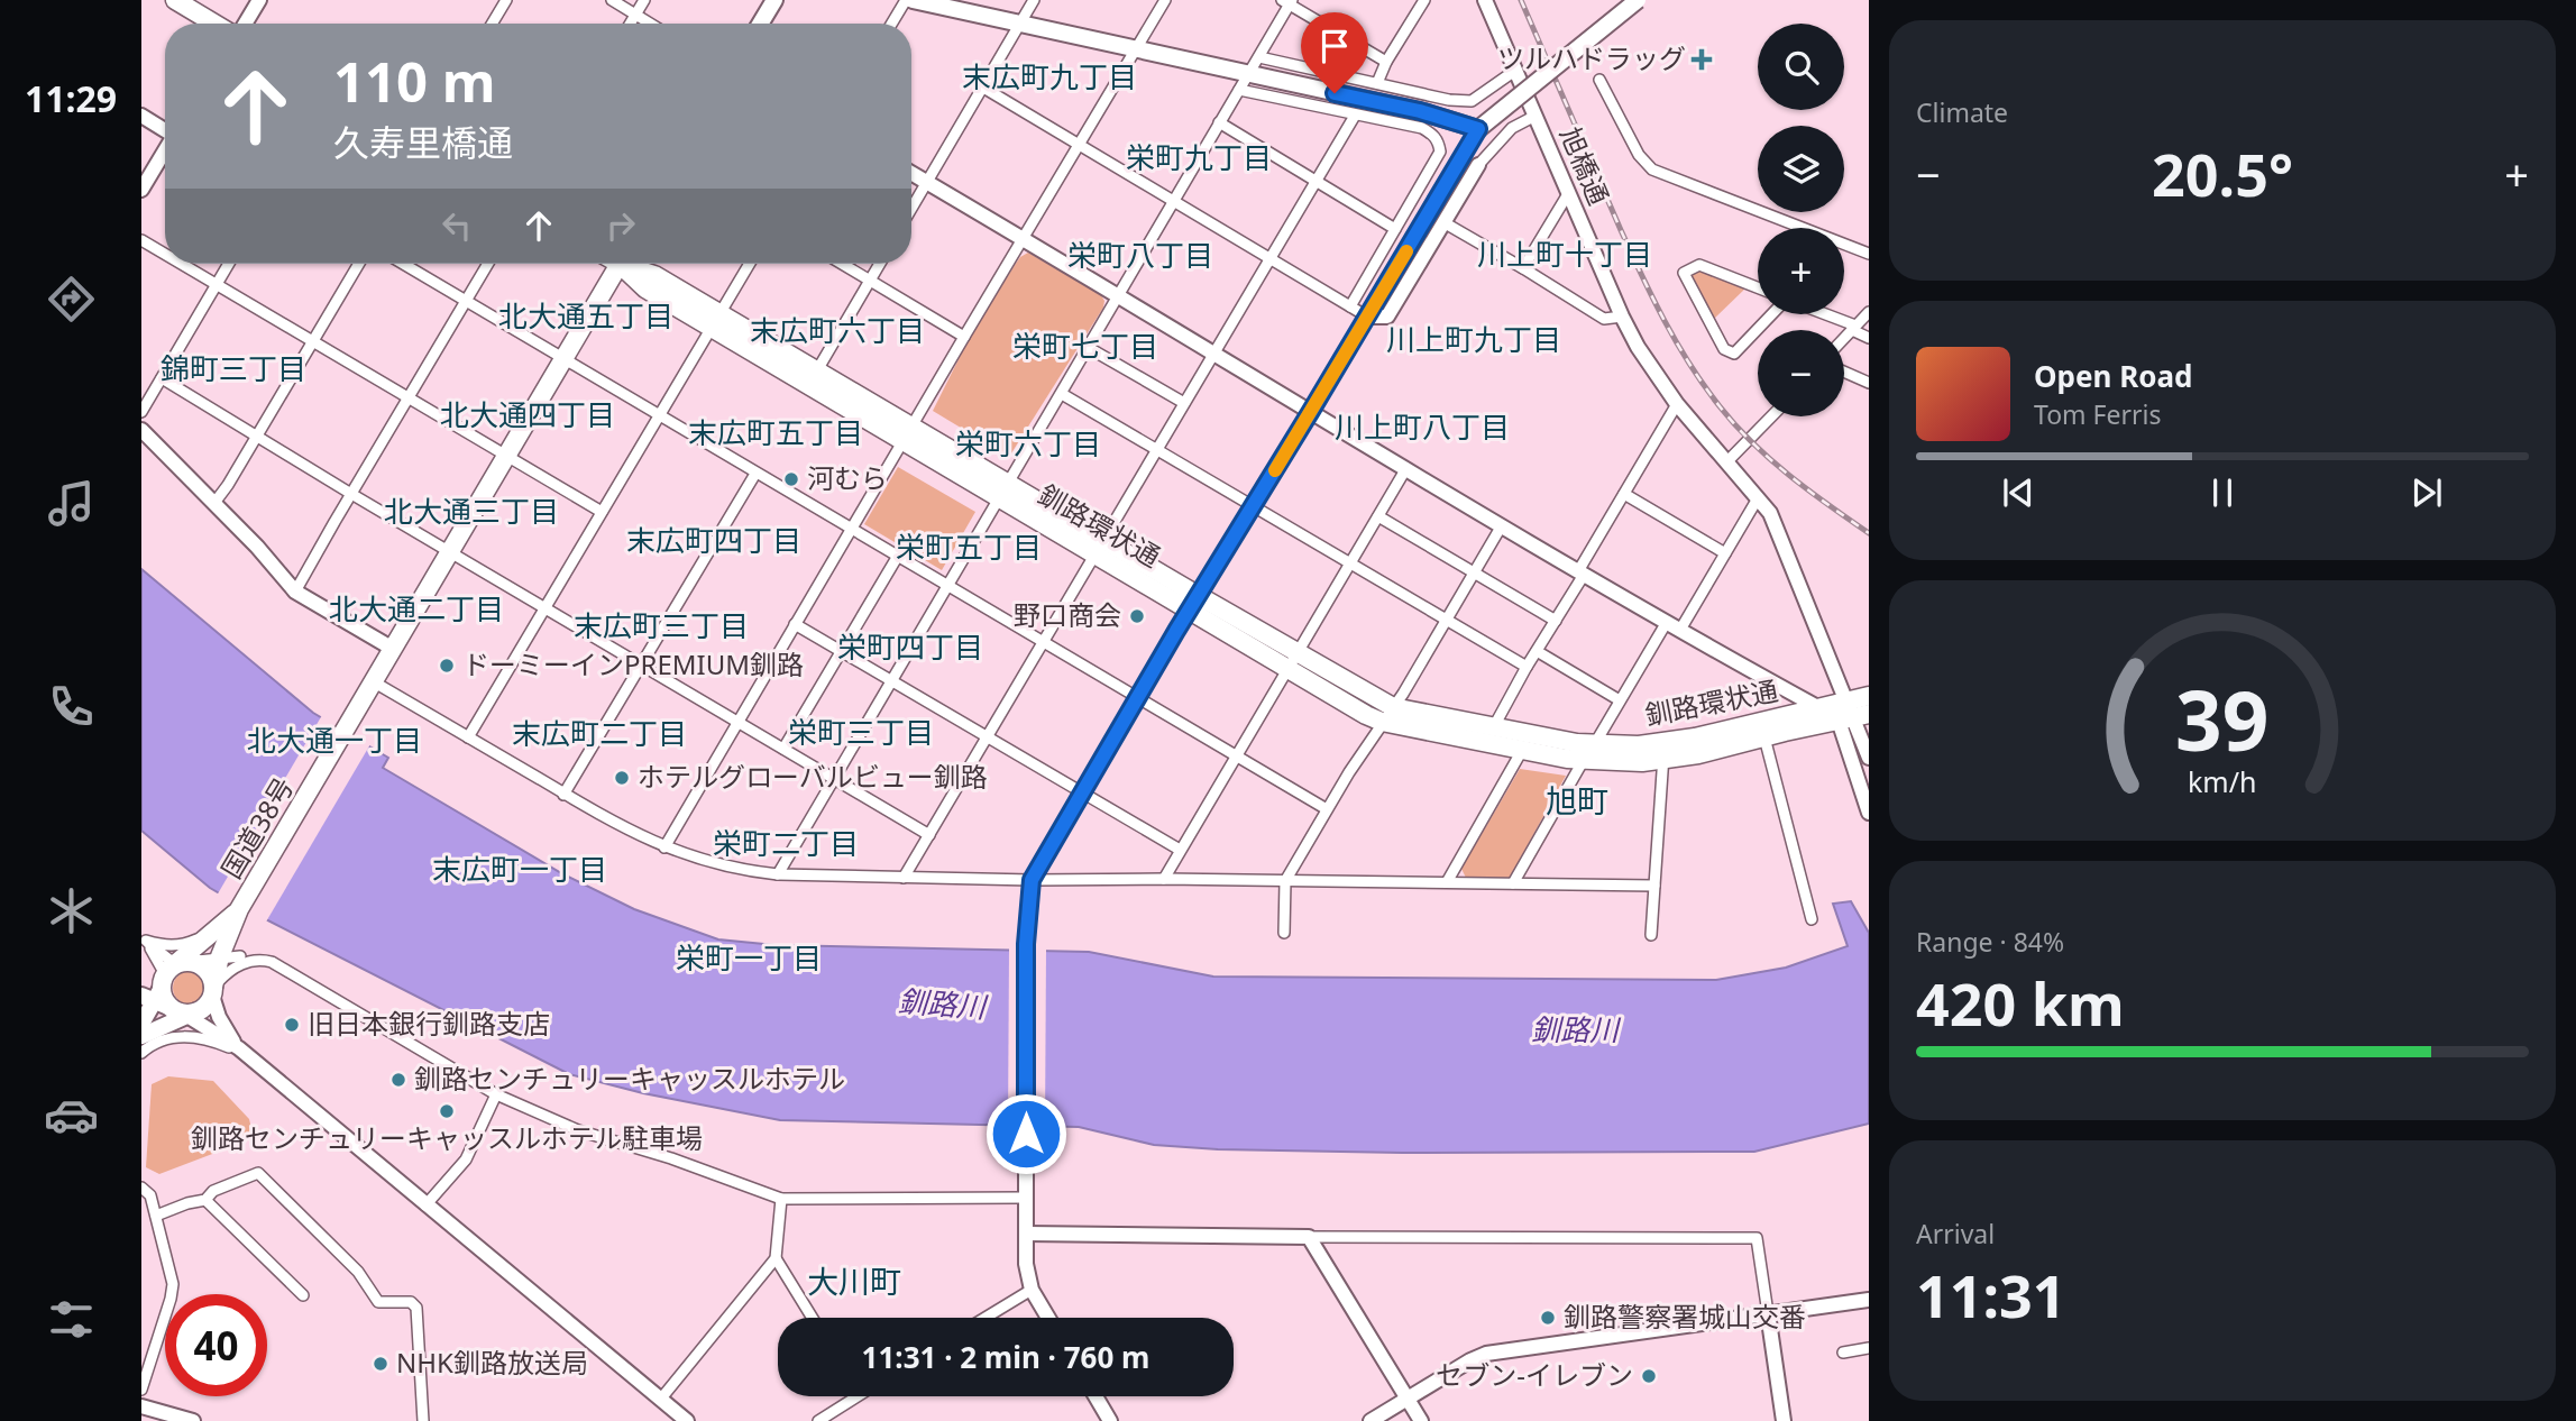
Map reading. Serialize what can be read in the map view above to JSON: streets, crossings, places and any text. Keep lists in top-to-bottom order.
{
  "streets": {
    "highway": ["釧路環状通", "国道38号"],
    "street": ["旭橋通"]
  },
  "crossings": [
    ["旭橋通", "釧路環状通"]
  ],
  "districts": [
    "末広町九丁目",
    "栄町九丁目",
    "川上町十丁目",
    "栄町八丁目",
    "北大通五丁目",
    "末広町六丁目",
    "川上町九丁目",
    "栄町七丁目",
    "錦町三丁目",
    "北大通四丁目",
    "川上町八丁目",
    "末広町五丁目",
    "栄町六丁目",
    "北大通三丁目",
    "末広町四丁目",
    "栄町五丁目",
    "北大通二丁目",
    "末広町三丁目",
    "栄町四丁目",
    "栄町三丁目",
    "末広町二丁目",
    "北大通一丁目",
    "旭町",
    "栄町二丁目",
    "末広町一丁目",
    "栄町一丁目",
    "大川町"
  ],
  "water": ["釧路川"],
  "places": {
    "health": ["ツルハドラッグ"],
    "other": [
      "河むら",
      "野口商会",
      "ドーミーインPREMIUM釧路",
      "ホテルグローバルビュー釧路",
      "旧日本銀行釧路支店",
      "釧路センチュリーキャッスルホテル",
      "釧路センチュリーキャッスルホテル駐車場",
      "釧路警察署城山交番",
      "NHK釧路放送局",
      "セブン-イレブン"
    ]
  },
  "page": {
    "tabs": "11:29",
    "tile": [
      "Climate",
      ["Range · 84%", "420 km"],
      ["Arrival", "11:31"]
    ],
    "map_buttons": ["+", "−"],
    "turn": ["110 m", "久寿里橋通"],
    "heat": ["−", "20.5°", "+"],
    "song": ["Open Road", "Tom Ferris"],
    "limit": "40",
    "trip": "11:31 · 2 min · 760 m",
    "gauge": ["39", "km/h"]
  }
}
